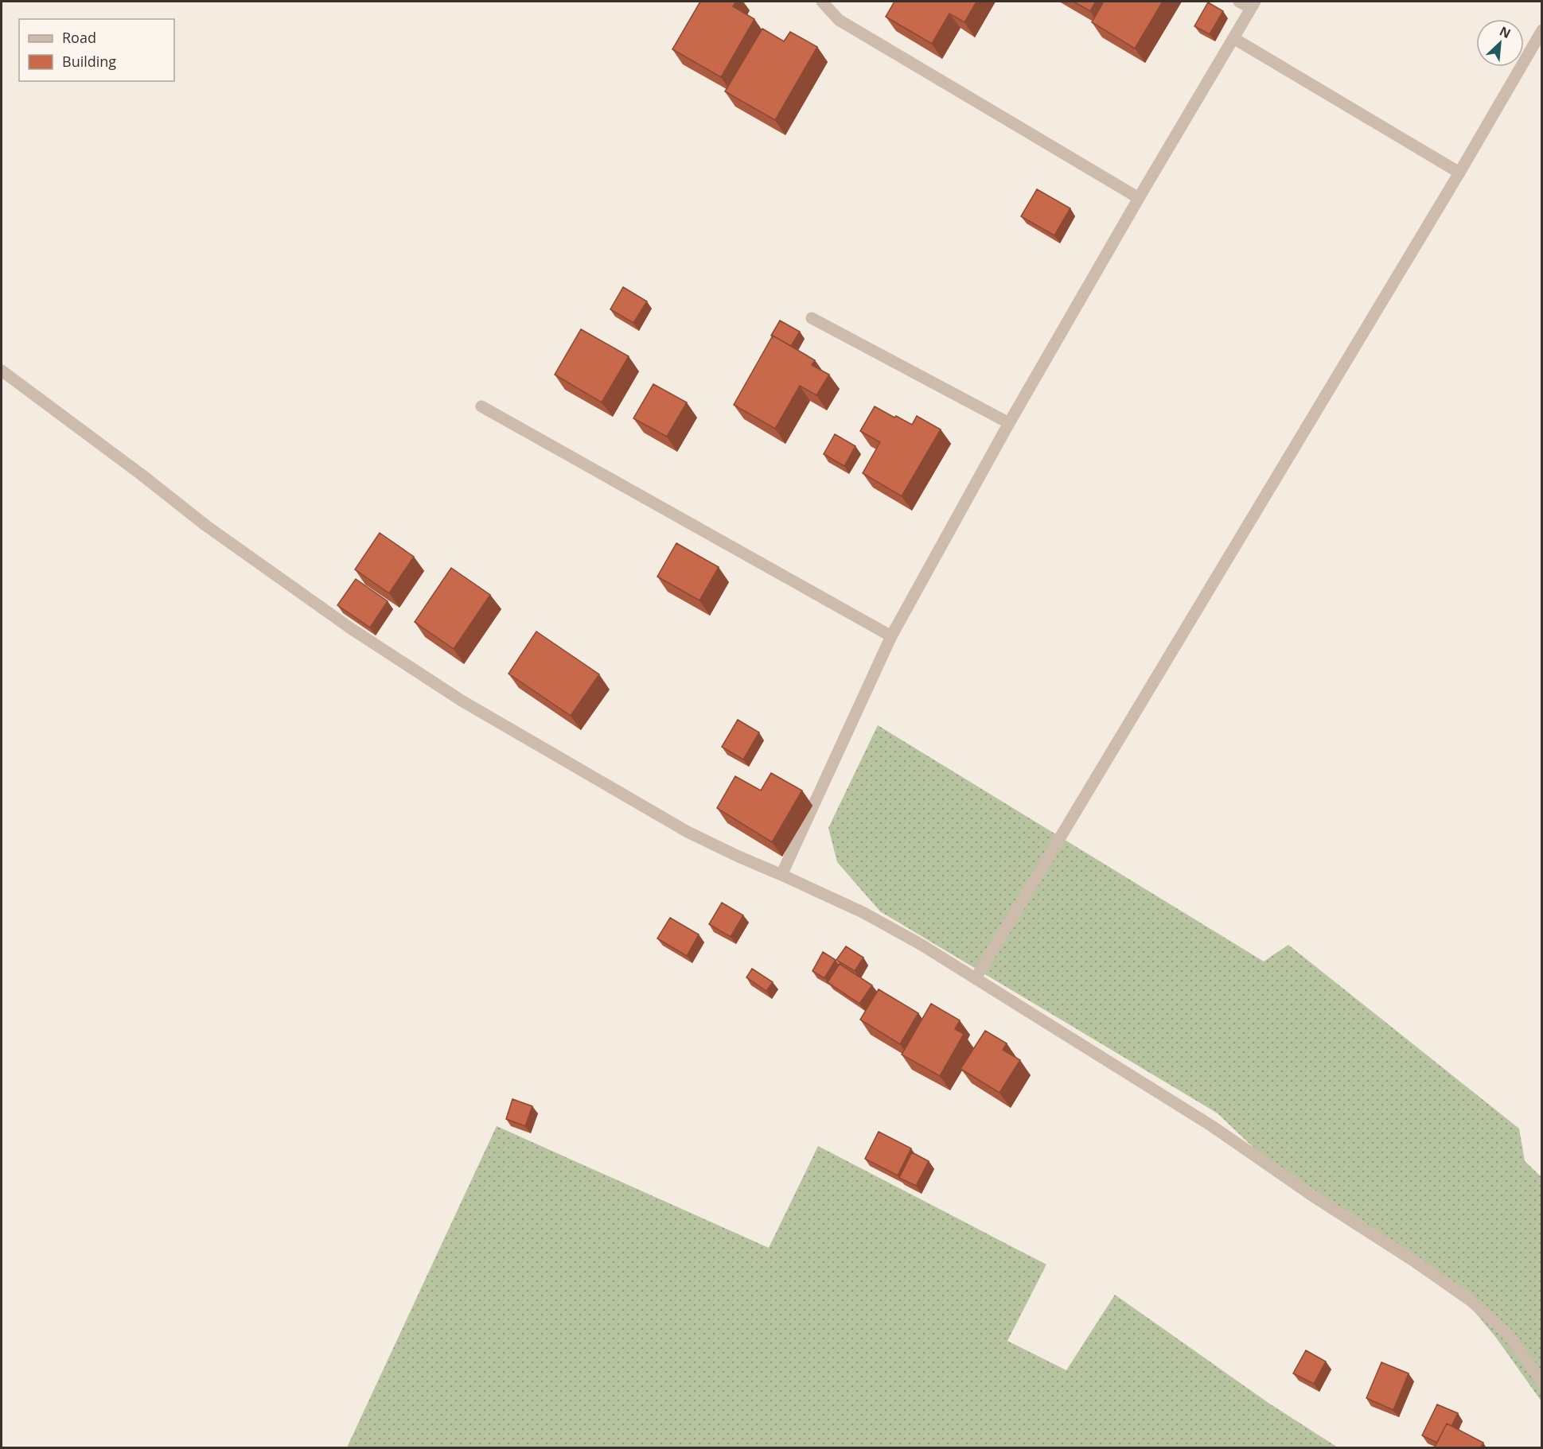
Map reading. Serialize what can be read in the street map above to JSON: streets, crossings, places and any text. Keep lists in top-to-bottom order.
{
  "legend": ["Road", "Building"],
  "north": "top right"
}
